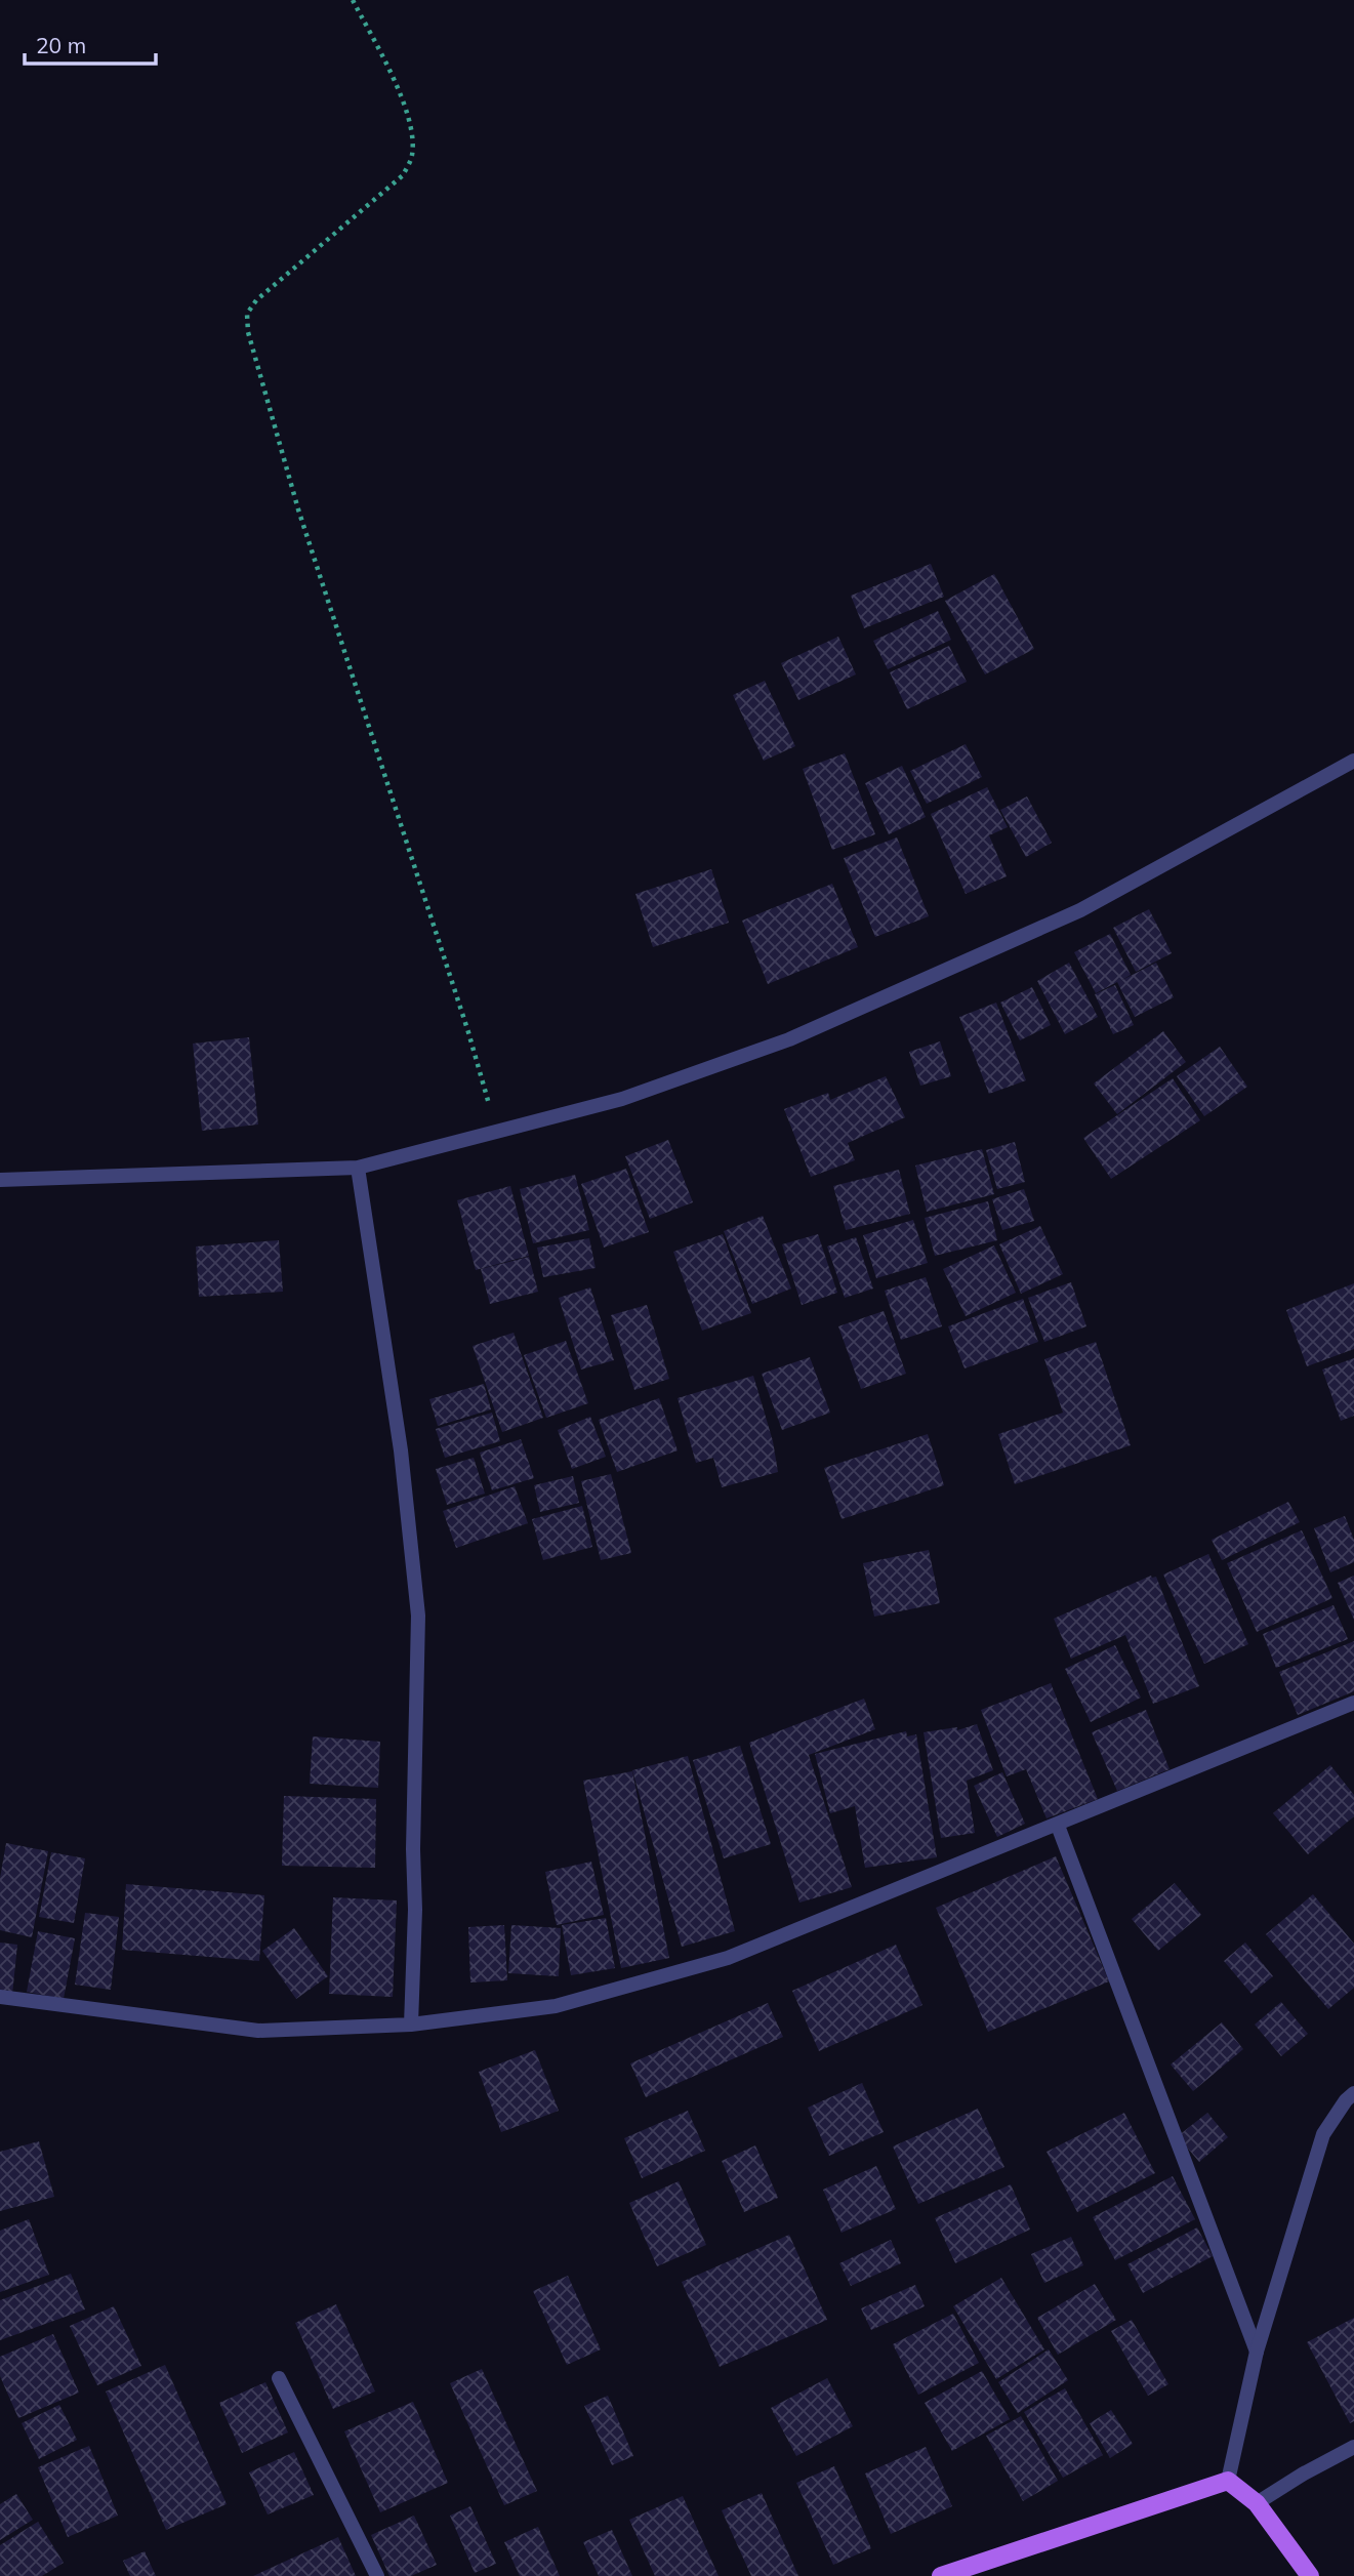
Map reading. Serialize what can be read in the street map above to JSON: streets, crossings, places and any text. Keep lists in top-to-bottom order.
{
  "scale_bar": "20 m"
}
